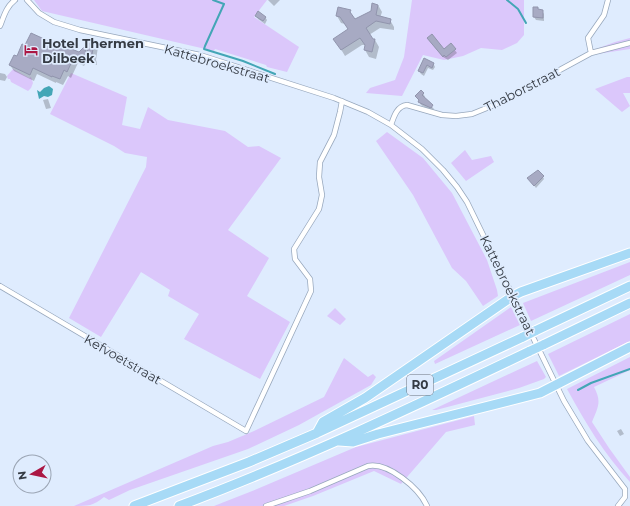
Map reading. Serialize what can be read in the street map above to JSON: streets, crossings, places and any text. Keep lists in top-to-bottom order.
{
  "streets": {
    "highway": ["R0"],
    "street": ["Kattebroekstraat", "Thaborstraat", "Kefvoetstraat"]
  },
  "crossings": [
    ["Kattebroekstraat", "Thaborstraat"],
    ["Kattebroekstraat", "Kefvoetstraat"]
  ],
  "places": {
    "hotel": ["Hotel Thermen Dilbeek"]
  },
  "north": "left"
}
